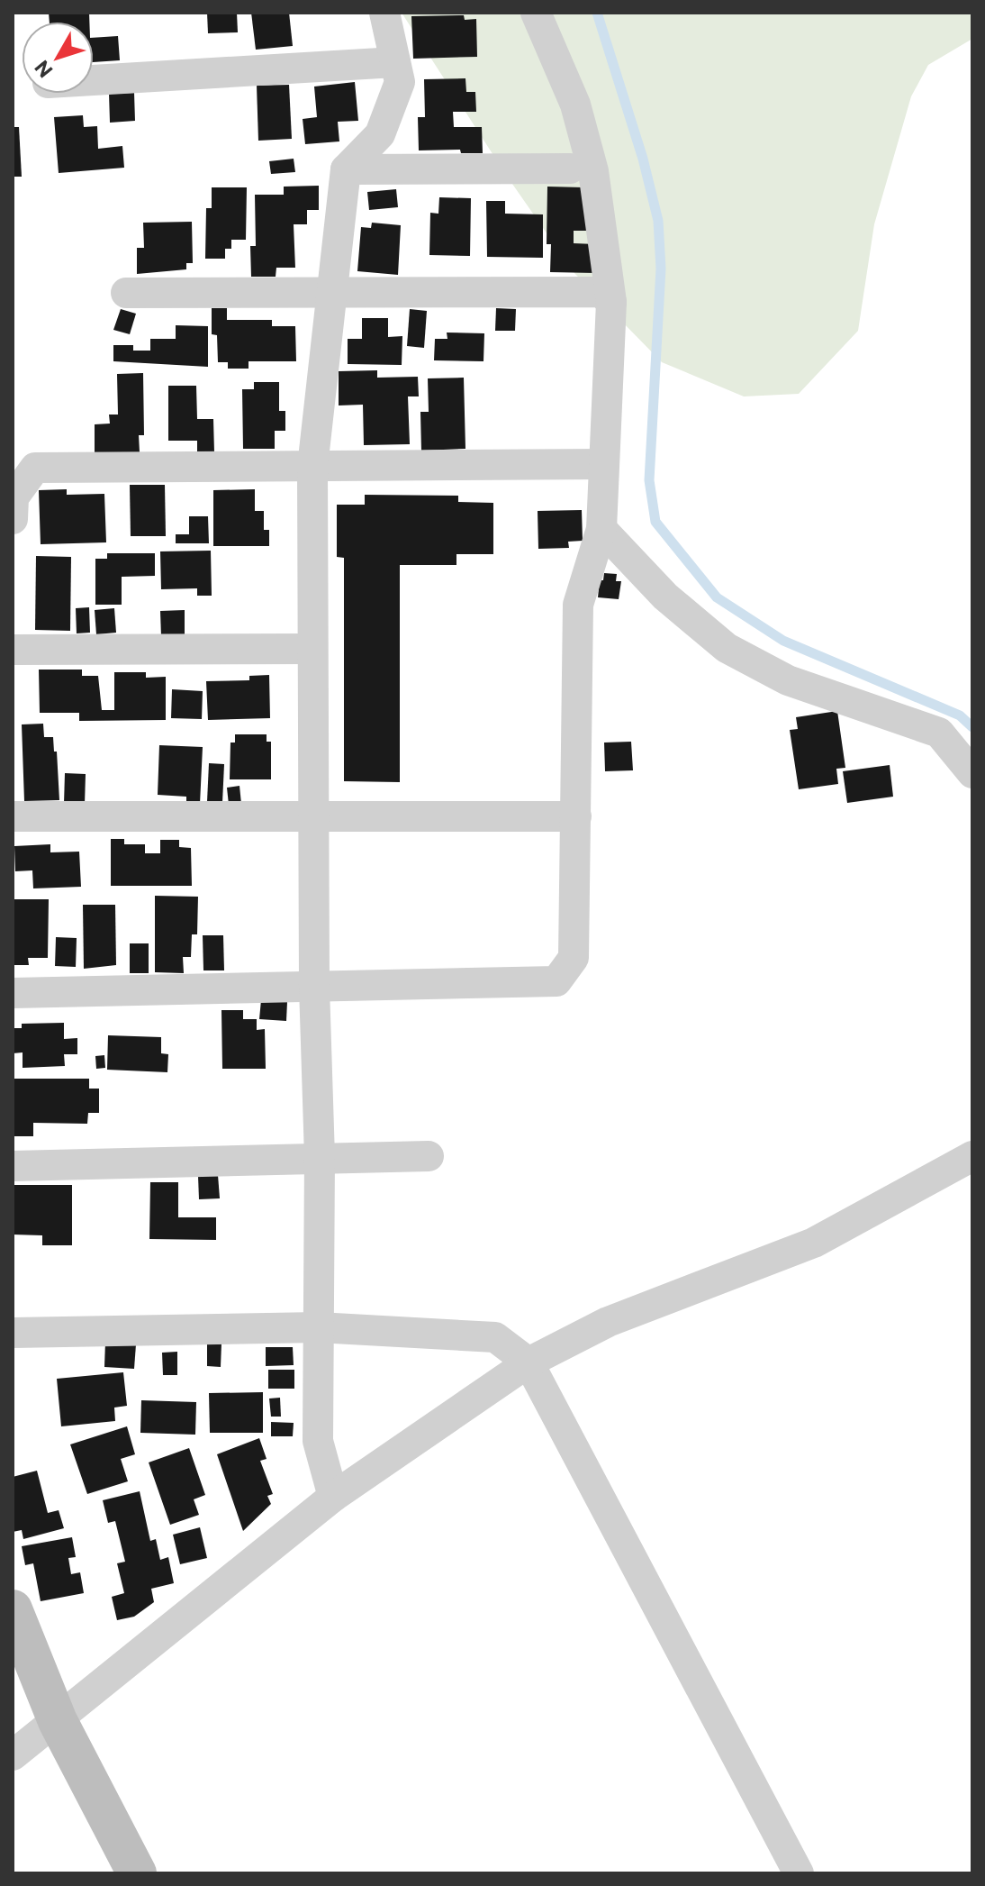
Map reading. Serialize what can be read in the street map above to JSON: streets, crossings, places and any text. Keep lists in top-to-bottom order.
{
  "north": "bottom left"
}
